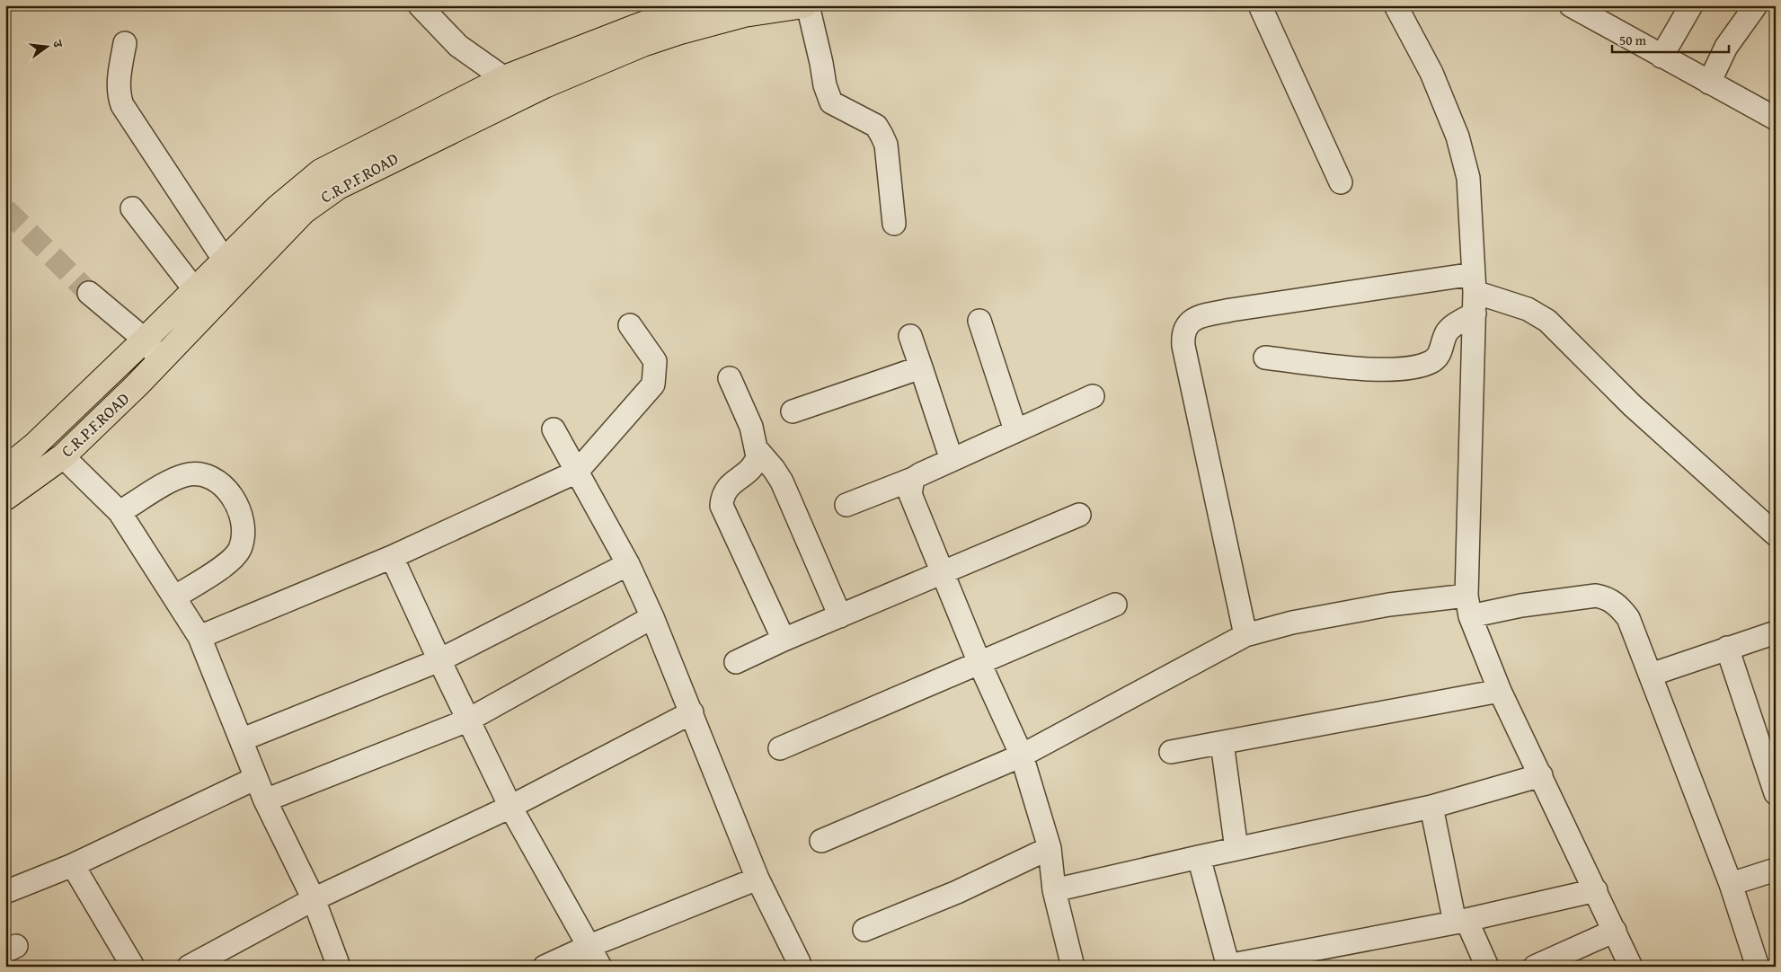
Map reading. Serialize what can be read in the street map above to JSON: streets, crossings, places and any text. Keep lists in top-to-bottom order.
{
  "streets": {
    "main road": ["C.R.P.F.ROAD"]
  },
  "scale_bar": "50 m",
  "north": "right"
}
